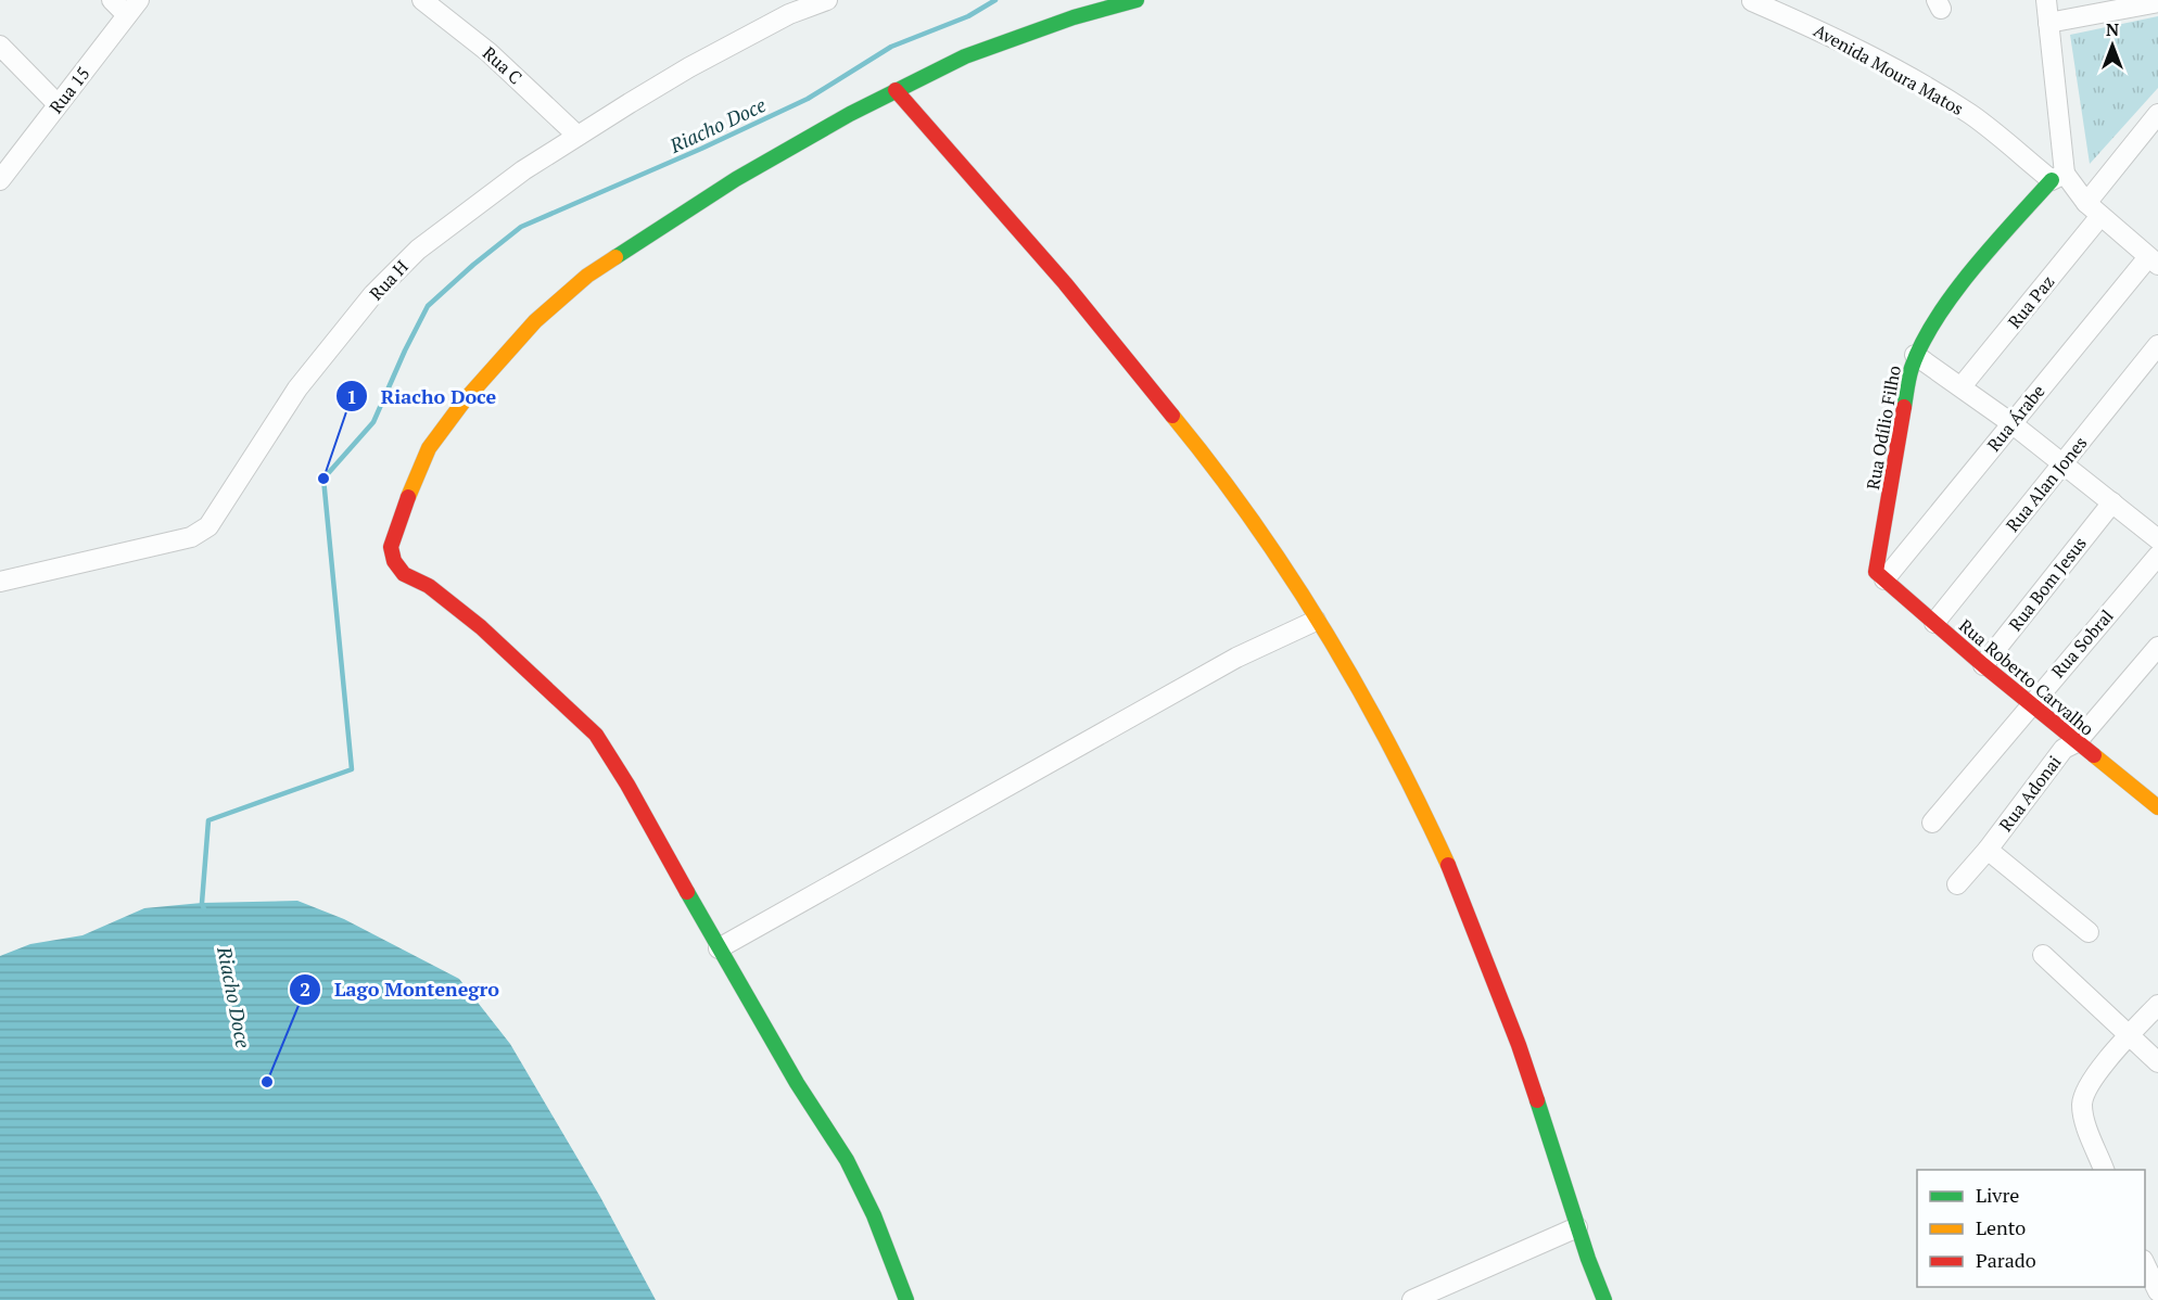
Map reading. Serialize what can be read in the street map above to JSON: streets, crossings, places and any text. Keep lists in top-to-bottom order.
{
  "streets": {
    "street": [
      "Rua C",
      "Avenida Moura Matos",
      "Rua 15",
      "Rua H",
      "Rua Paz",
      "Rua Árabe",
      "Rua Odílio Filho",
      "Rua Alan Jones",
      "Rua Bom Jesus",
      "Rua Sobral",
      "Rua Roberto Carvalho",
      "Rua Adonai"
    ]
  },
  "crossings": [
    ["Rua C", "Rua H"],
    ["Avenida Moura Matos", "Rua Paz"],
    ["Avenida Moura Matos", "Rua Árabe"],
    ["Avenida Moura Matos", "Rua Odílio Filho"],
    ["Rua Árabe", "Rua Odílio Filho"],
    ["Rua Árabe", "Rua Roberto Carvalho"],
    ["Rua Odílio Filho", "Rua Roberto Carvalho"],
    ["Rua Alan Jones", "Rua Roberto Carvalho"],
    ["Rua Bom Jesus", "Rua Roberto Carvalho"],
    ["Rua Sobral", "Rua Roberto Carvalho"],
    ["Rua Roberto Carvalho", "Rua Adonai"]
  ],
  "water": ["Riacho Doce"],
  "places": ["Riacho Doce", "Lago Montenegro"],
  "legend": ["Livre", "Lento", "Parado"],
  "north": "top"
}
